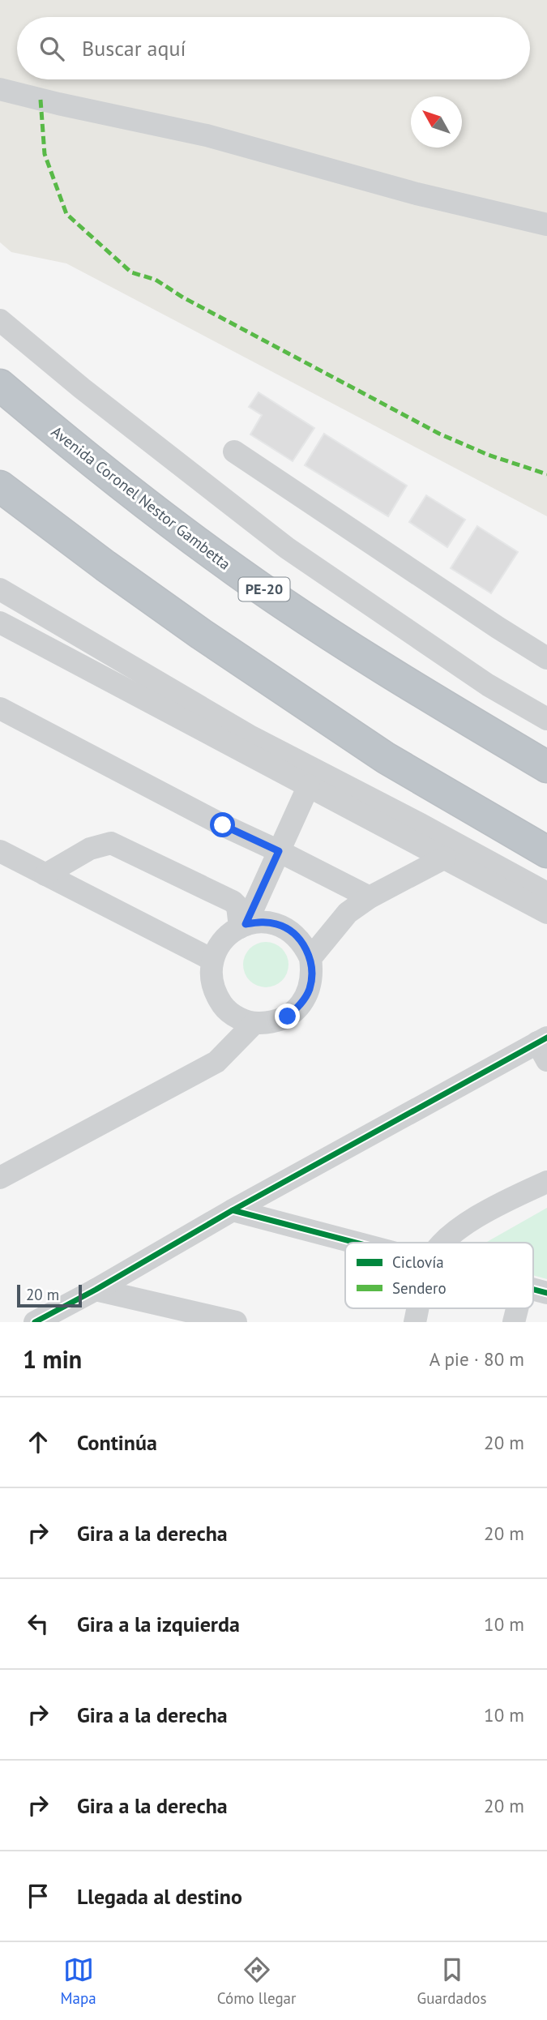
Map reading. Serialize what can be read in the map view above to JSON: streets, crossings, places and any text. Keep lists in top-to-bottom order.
{
  "streets": {
    "highway": ["Avenida Coronel Nestor Gambetta", "PE-20"]
  },
  "legend": ["Ciclovía", "Sendero"],
  "scale_bar": "20 m",
  "north": "top left",
  "page": {
    "search": "Buscar aquí",
    "scale": "20 m",
    "heading": ["1 min", "A pie · 80 m"],
    "list": [
      ["Continúa", "20 m"],
      ["Gira a la derecha", "20 m"],
      ["Gira a la izquierda", "10 m"],
      ["Gira a la derecha", "10 m"],
      ["Gira a la derecha", "20 m"],
      "Llegada al destino"
    ],
    "nav": ["Mapa", "Cómo llegar", "Guardados"]
  }
}
